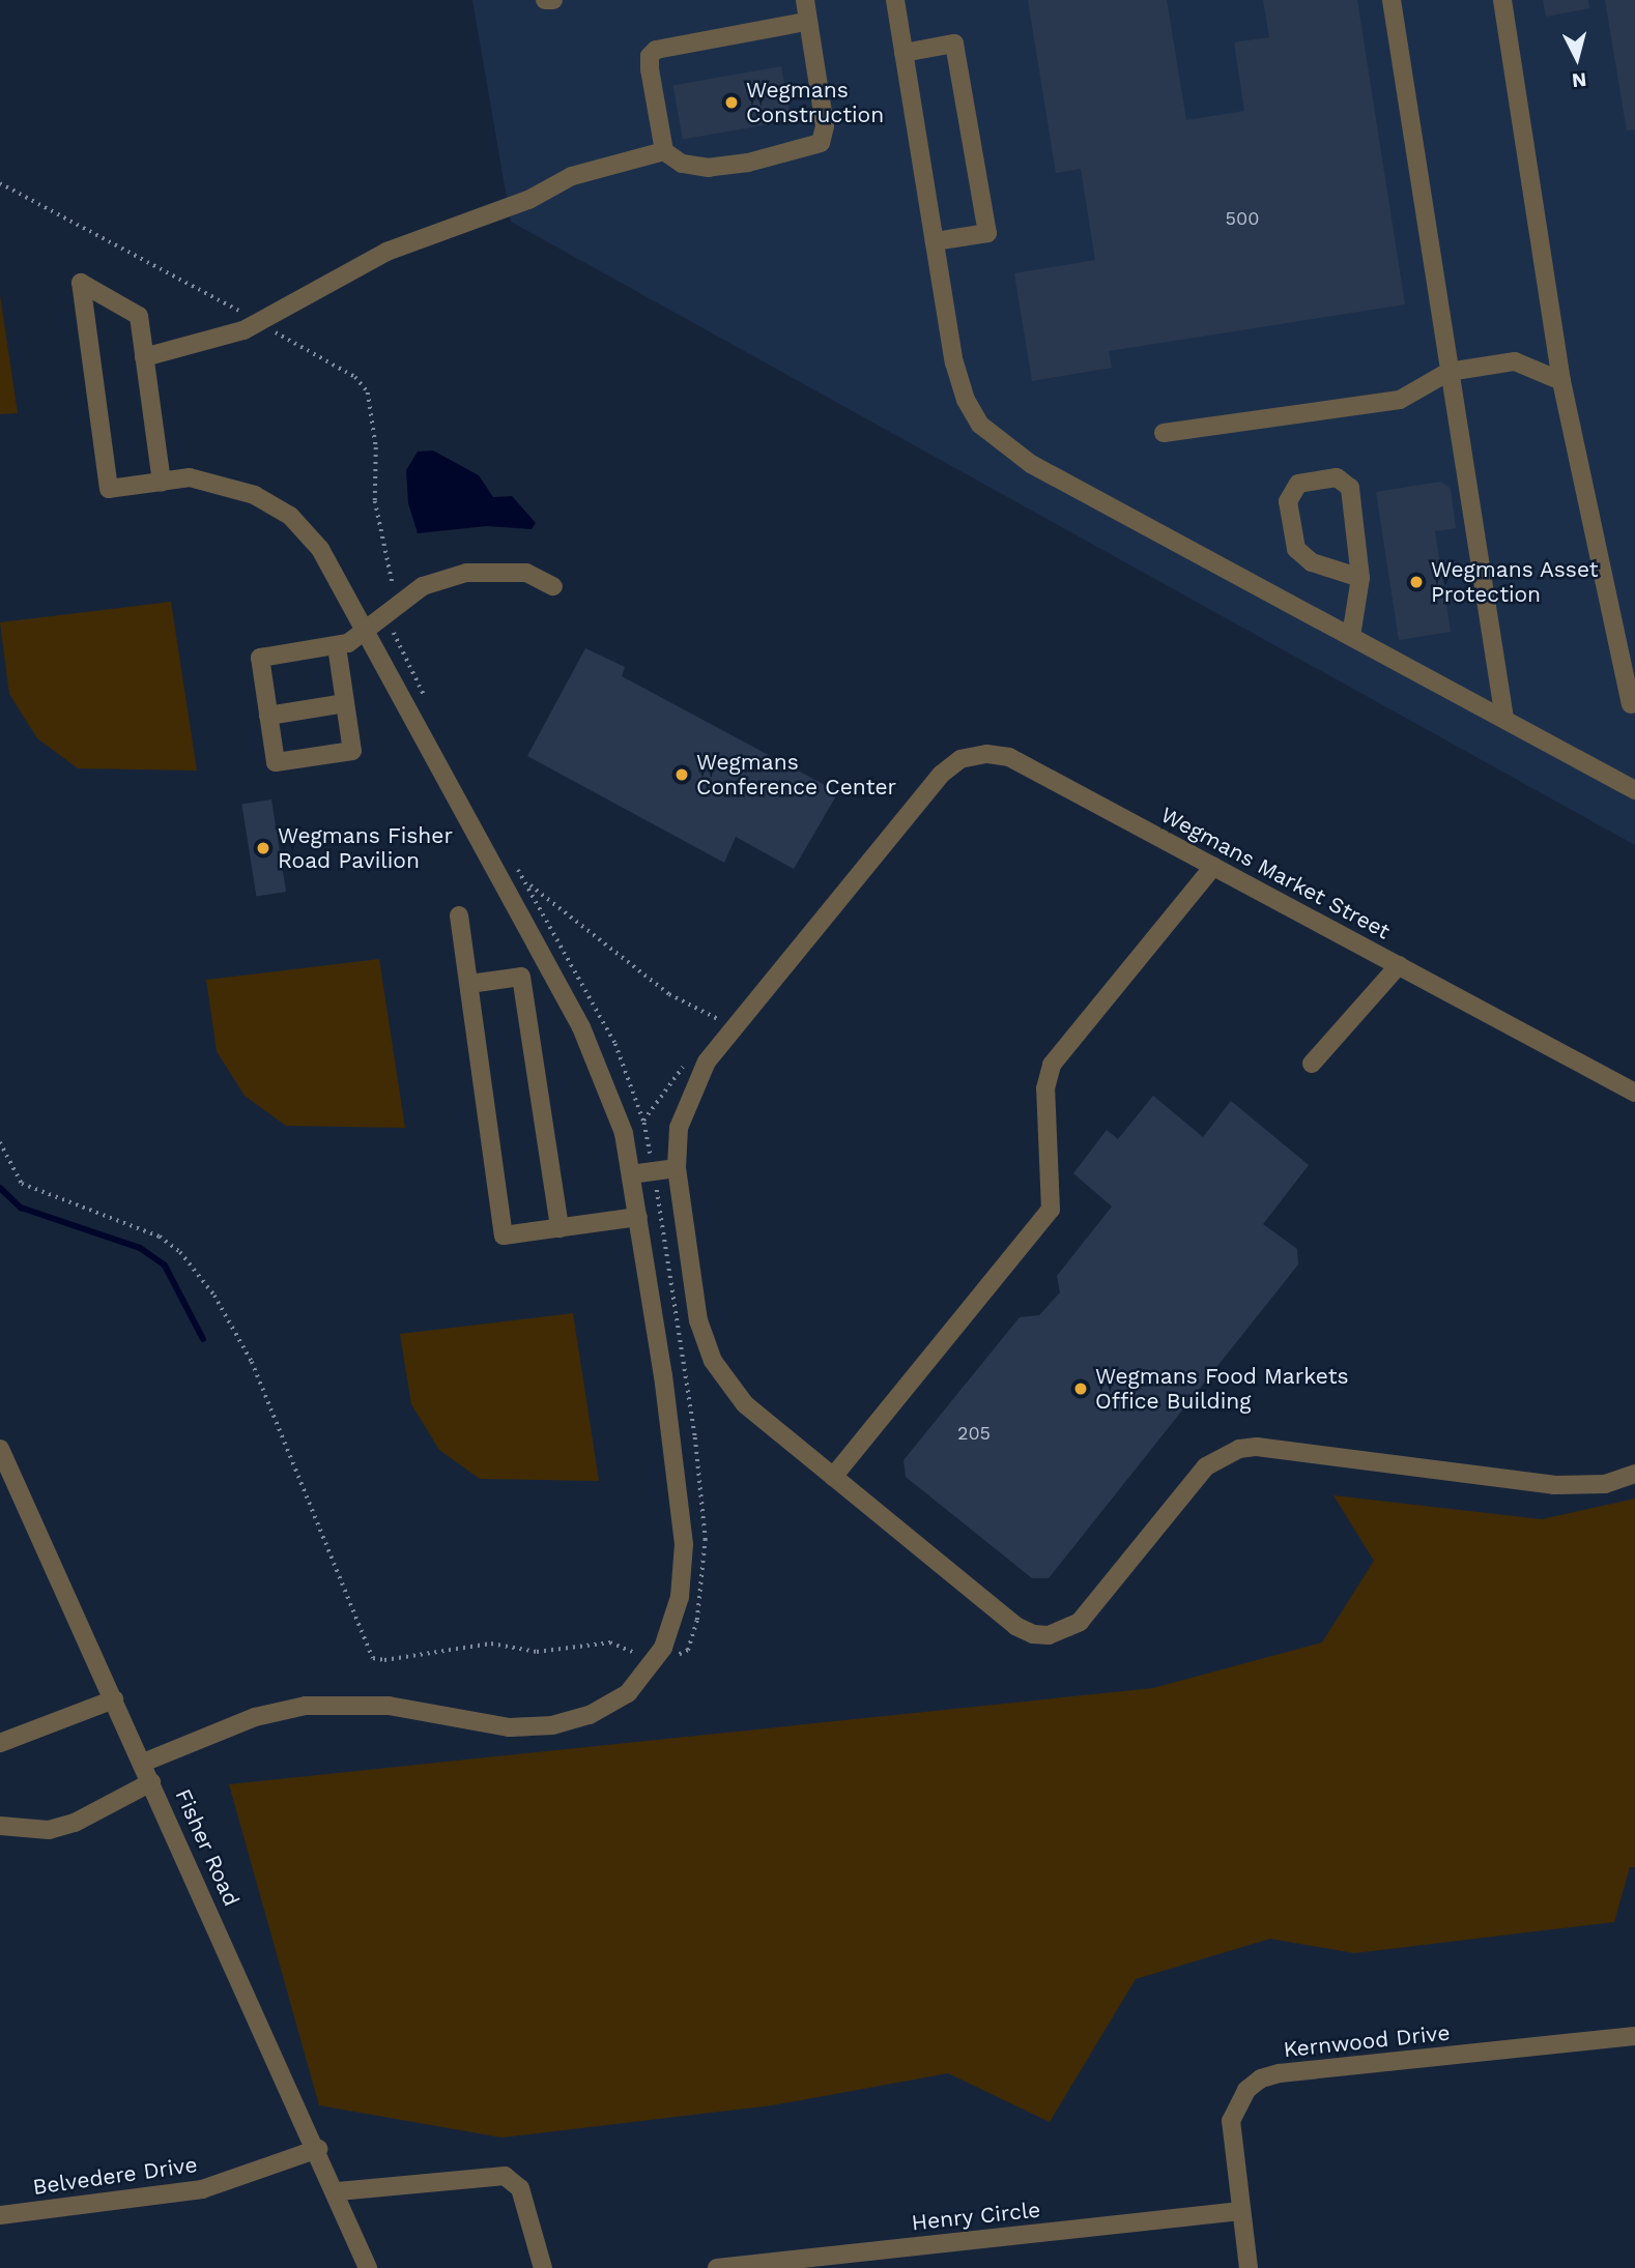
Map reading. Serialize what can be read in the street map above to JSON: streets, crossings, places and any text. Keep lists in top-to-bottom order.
{
  "streets": {
    "street": [
      "Wegmans Market Street",
      "Fisher Road",
      "Kernwood Drive",
      "Belvedere Drive",
      "Henry Circle"
    ]
  },
  "crossings": [
    ["Fisher Road", "Belvedere Drive"],
    ["Kernwood Drive", "Henry Circle"]
  ],
  "places": [
    "Wegmans Construction",
    "Wegmans Asset Protection",
    "Wegmans Conference Center",
    "Wegmans Fisher Road Pavilion",
    "Wegmans Food Markets Office Building"
  ],
  "house_numbers": ["500", "205"],
  "north": "bottom"
}
